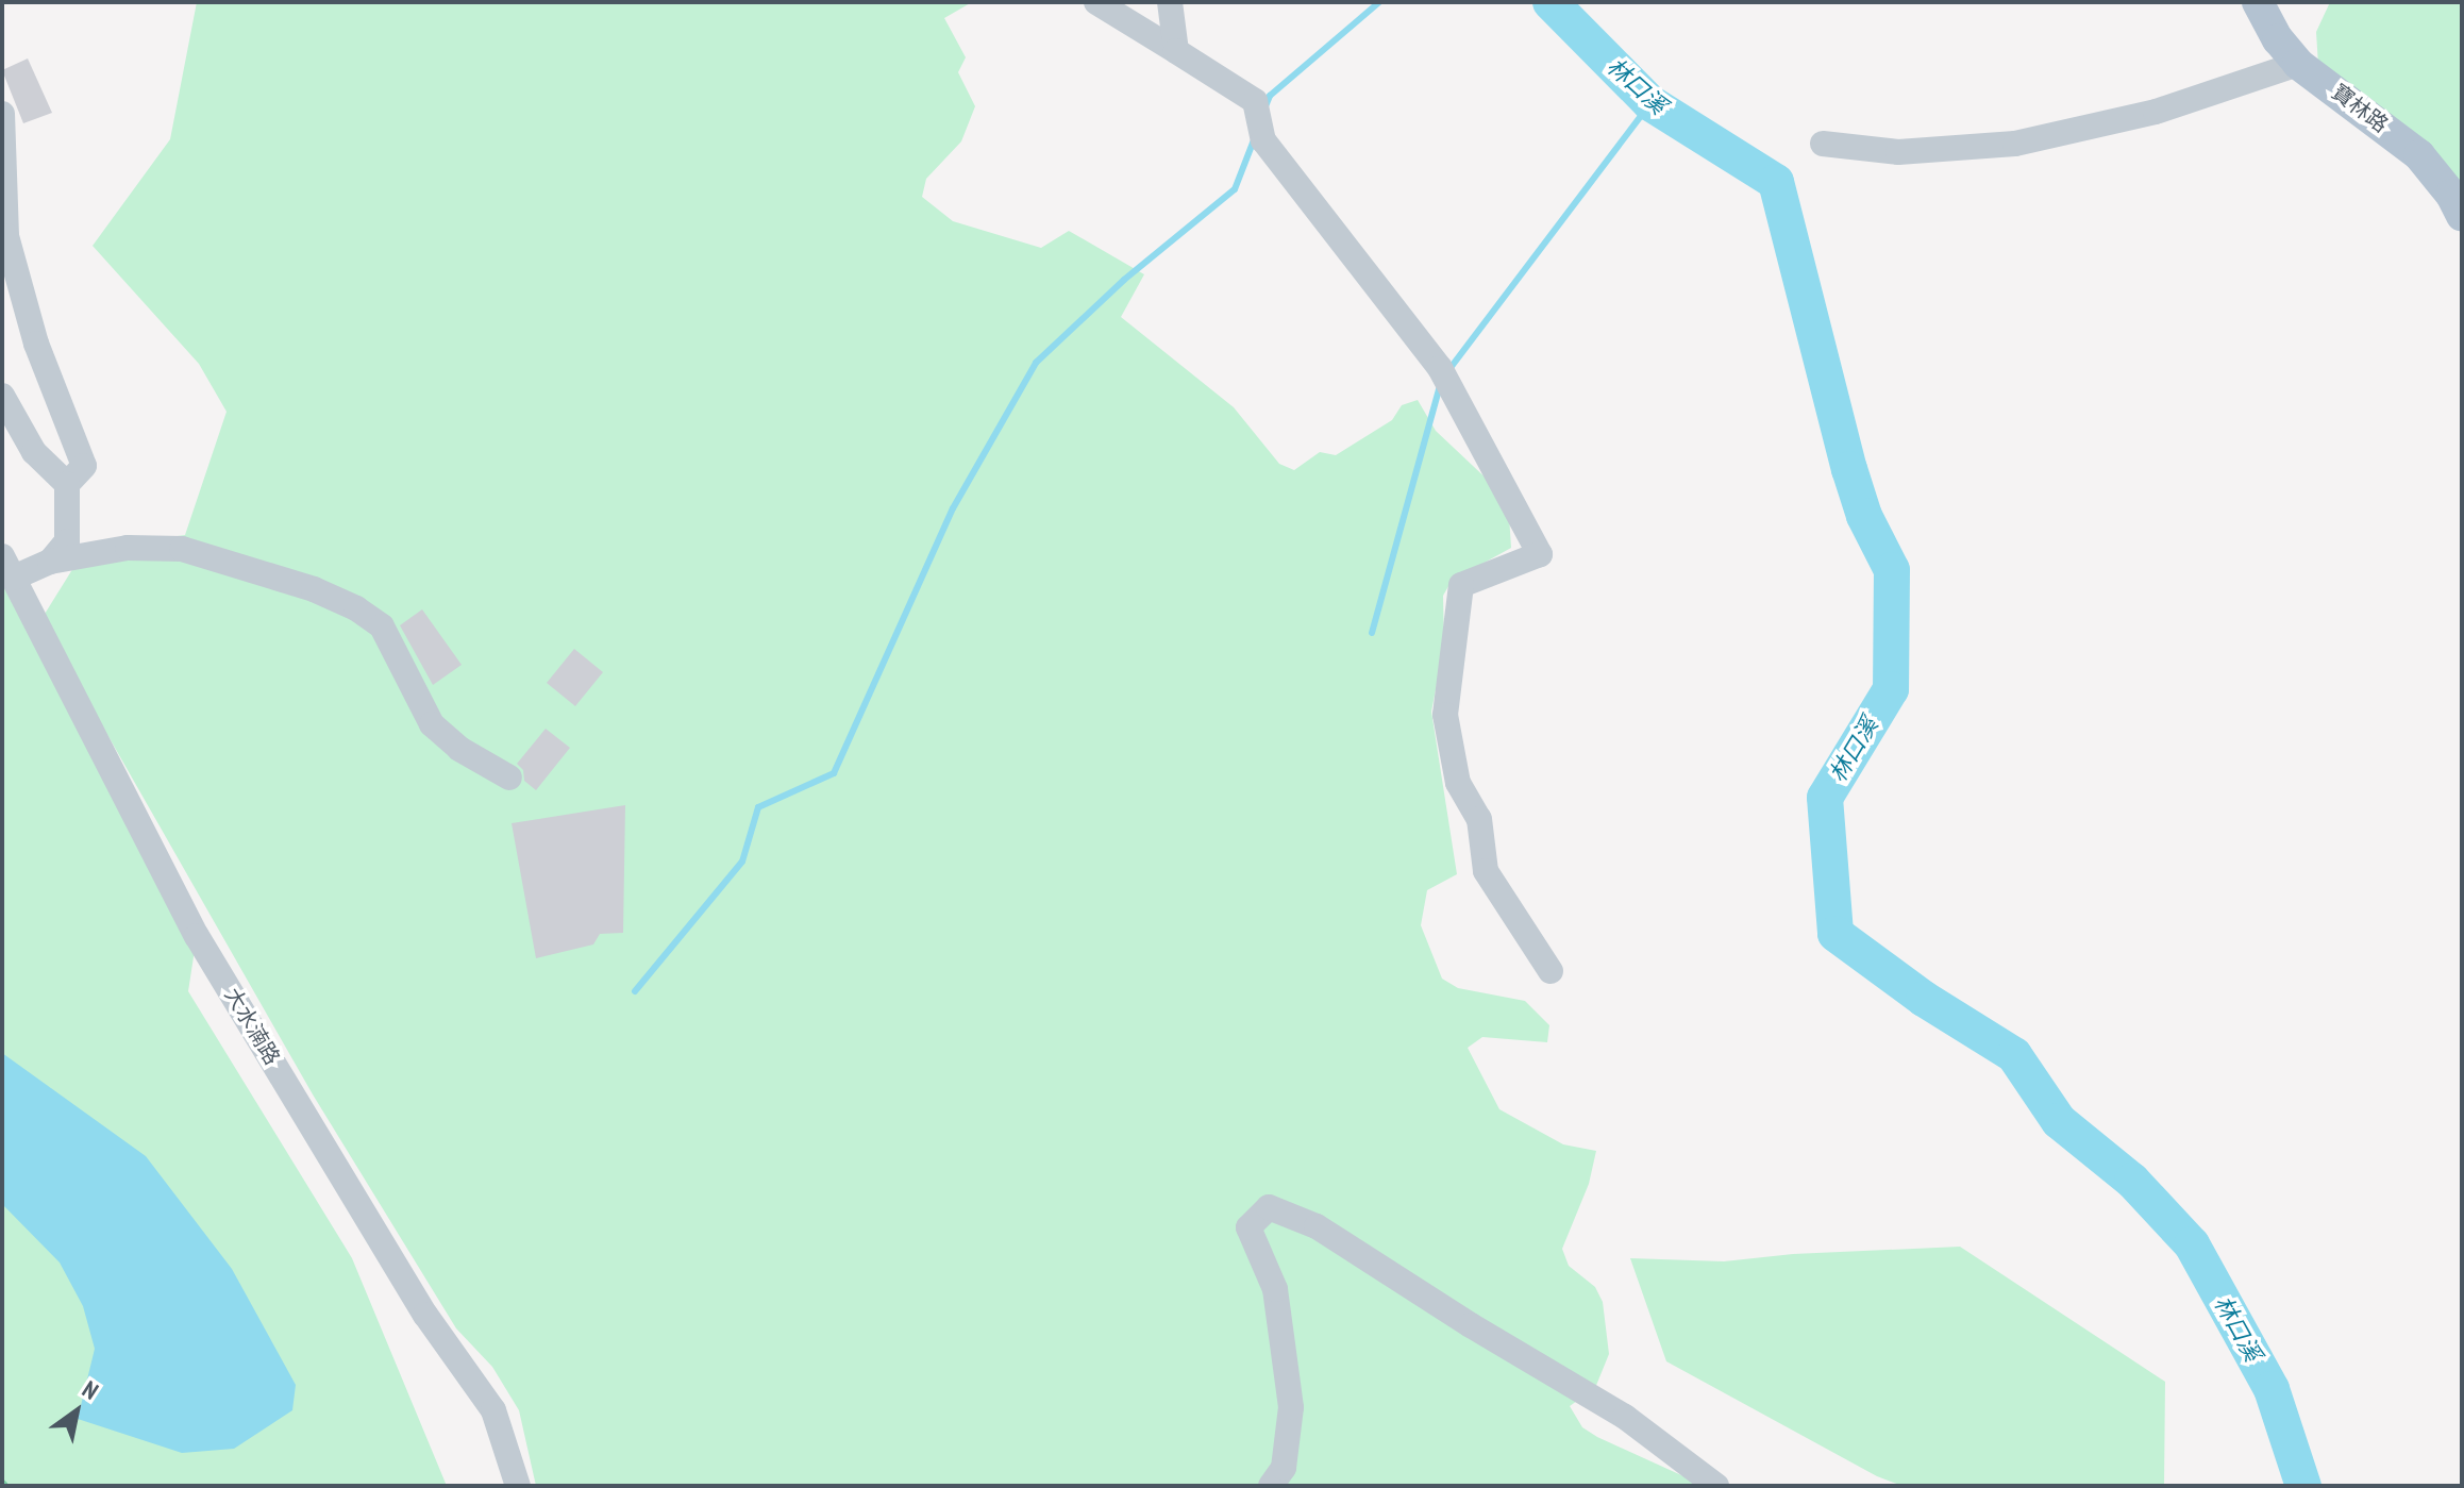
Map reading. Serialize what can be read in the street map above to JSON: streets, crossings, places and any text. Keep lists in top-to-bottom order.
{
  "streets": {
    "main road": ["寶林路"],
    "street": ["大水湳路"]
  },
  "water": ["林口溪"],
  "north": "top right"
}
